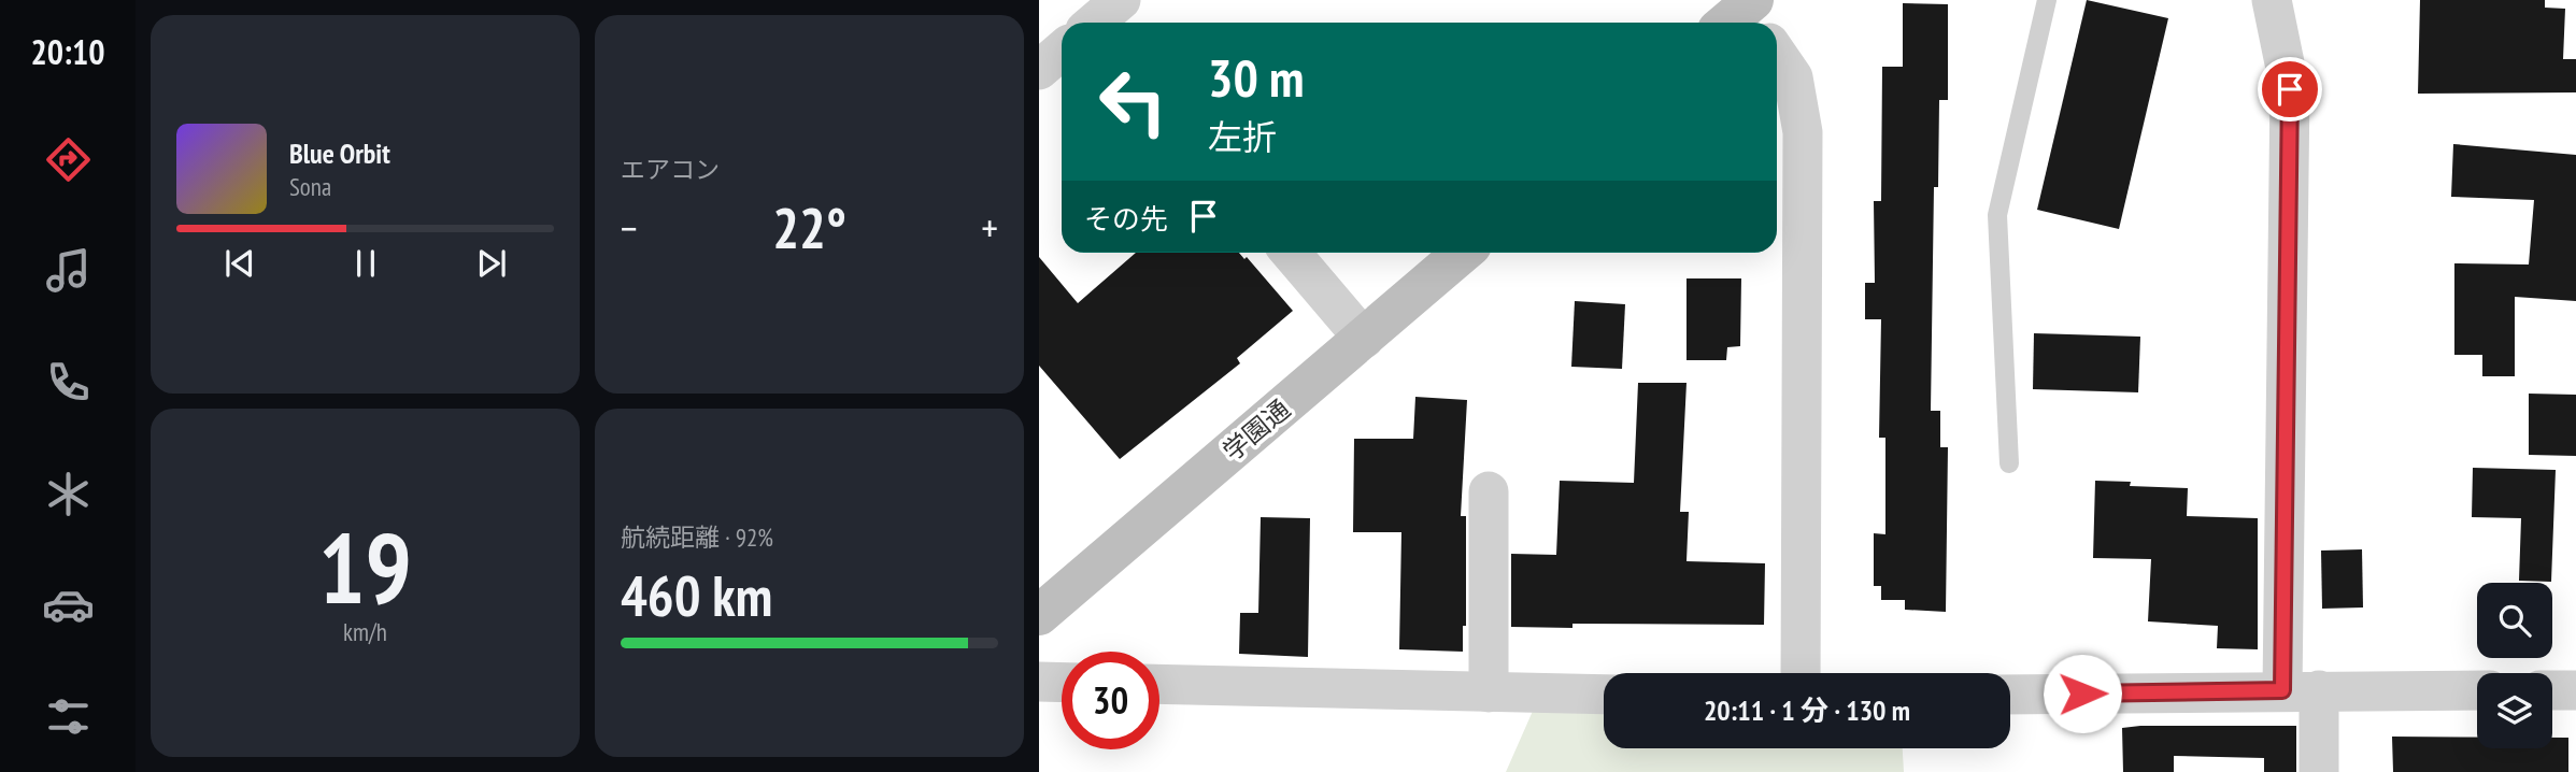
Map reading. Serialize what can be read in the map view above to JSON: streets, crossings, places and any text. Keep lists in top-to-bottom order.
{
  "streets": {
    "street": ["学園通"]
  },
  "page": {
    "tabs": "20:10",
    "tile": [
      "エアコン",
      ["19", "km/h"],
      ["航続距離 · 92%", "460 km"]
    ],
    "turn": ["30 m", "左折"],
    "song": ["Blue Orbit", "Sona"],
    "then": "その先",
    "heat": ["−", "22°", "+"],
    "limit": "30",
    "trip": "20:11 · 1 分 · 130 m"
  }
}
